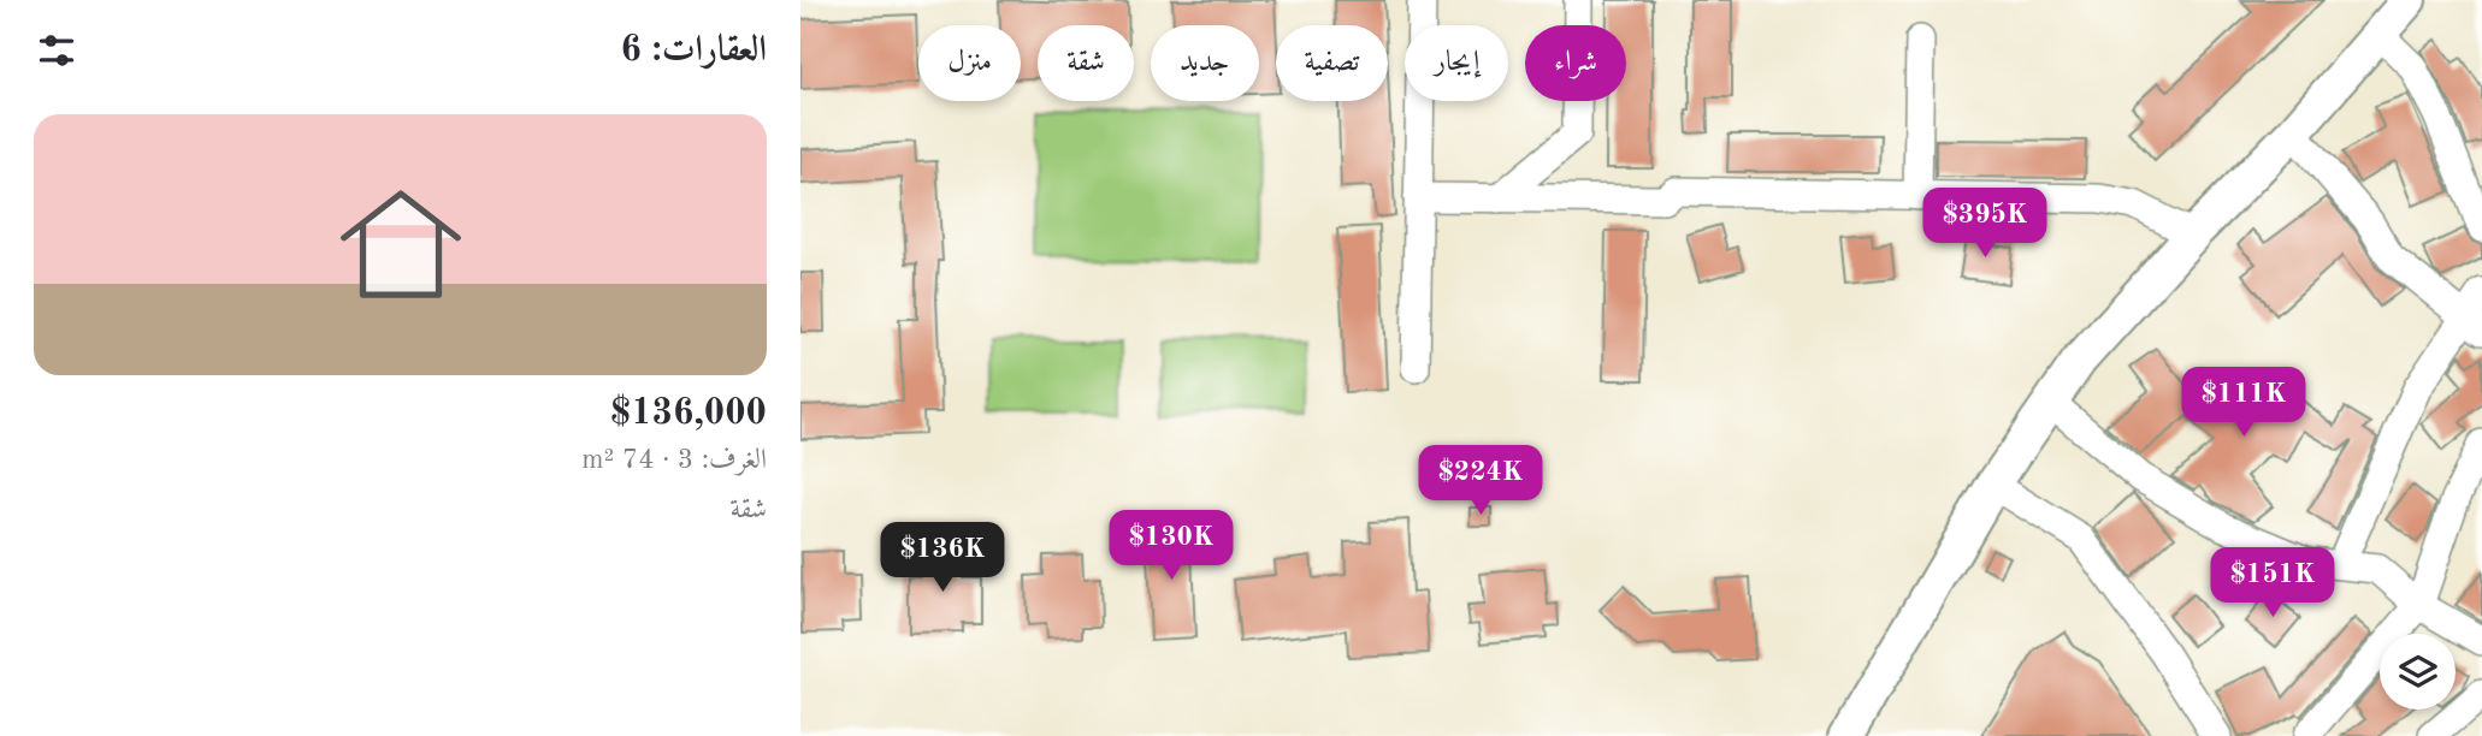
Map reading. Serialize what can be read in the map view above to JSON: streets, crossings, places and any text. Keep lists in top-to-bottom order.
{
  "page": {
    "heading": "العقارات: 6",
    "chip": [
      "شراء",
      "إيجار",
      "تصفية",
      "جديد",
      "شقة",
      "منزل"
    ],
    "list": [
      {
        "name": "$136,000",
        "note": "الغرف: 3 · 74 m² · شقة"
      }
    ],
    "price": [
      "$395K",
      "$111K",
      "$224K",
      "$130K",
      "$136K",
      "$151K"
    ]
  }
}
